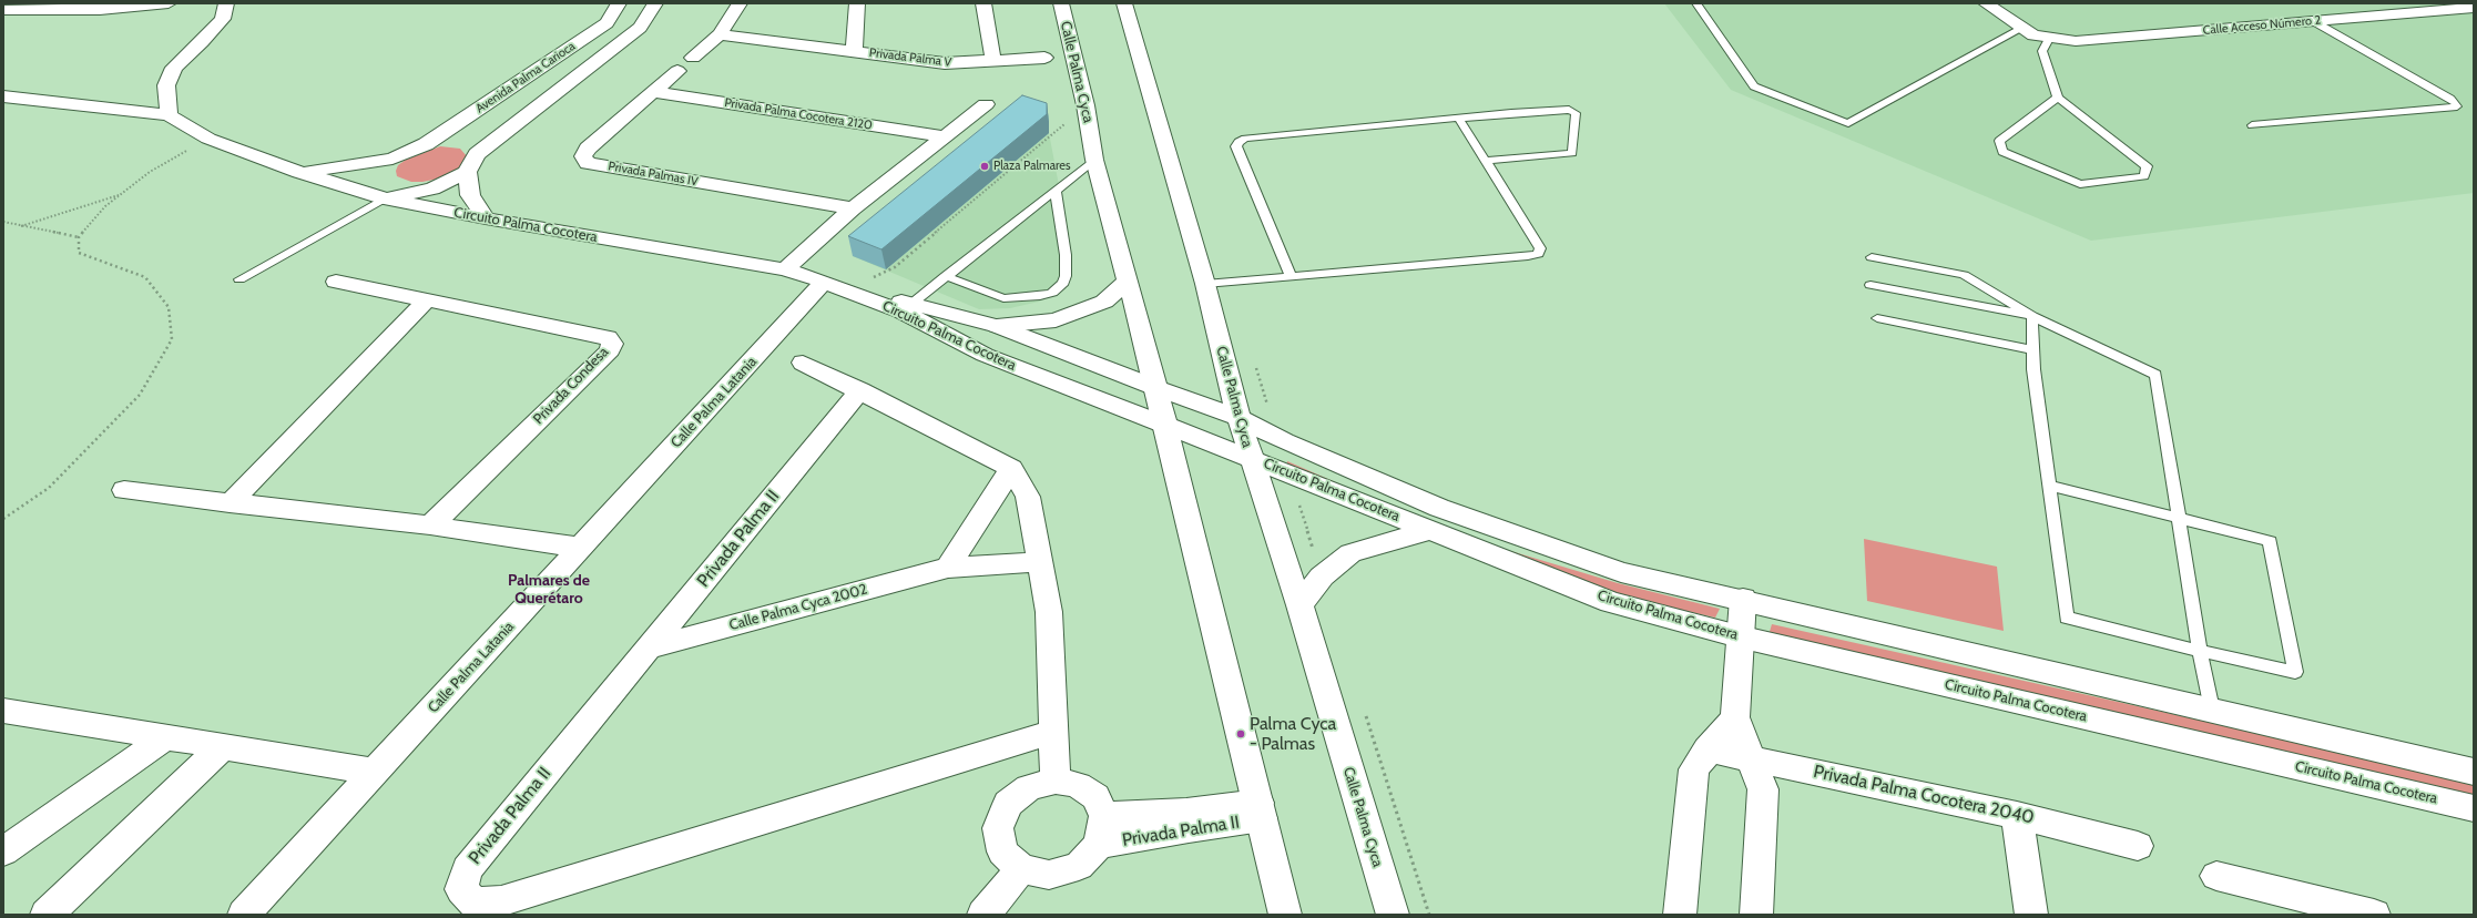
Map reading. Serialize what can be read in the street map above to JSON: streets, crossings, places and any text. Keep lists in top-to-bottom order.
{
  "streets": {
    "street": [
      "Calle Acceso Número 2",
      "Privada Palma V",
      "Calle Palma Cyca",
      "Avenida Palma Carioca",
      "Privada Palma Cocotera 2120",
      "Privada Palmas IV",
      "Circuito Palma Cocotera",
      "Privada Condesa",
      "Calle Palma Latania",
      "Privada Palma II",
      "Calle Palma Cyca 2002",
      "Privada Palma Cocotera 2040"
    ]
  },
  "crossings": [
    ["Calle Palma Cyca", "Circuito Palma Cocotera"],
    ["Calle Palma Cyca", "Privada Palma II"],
    ["Avenida Palma Carioca", "Circuito Palma Cocotera"],
    ["Privada Palma Cocotera 2120", "Privada Palmas IV"],
    ["Circuito Palma Cocotera", "Calle Palma Latania"],
    ["Privada Palma II", "Calle Palma Cyca 2002"]
  ],
  "districts": ["Palmares de Querétaro"],
  "places": ["Plaza Palmares", "Palma Cyca - Palmas"]
}
